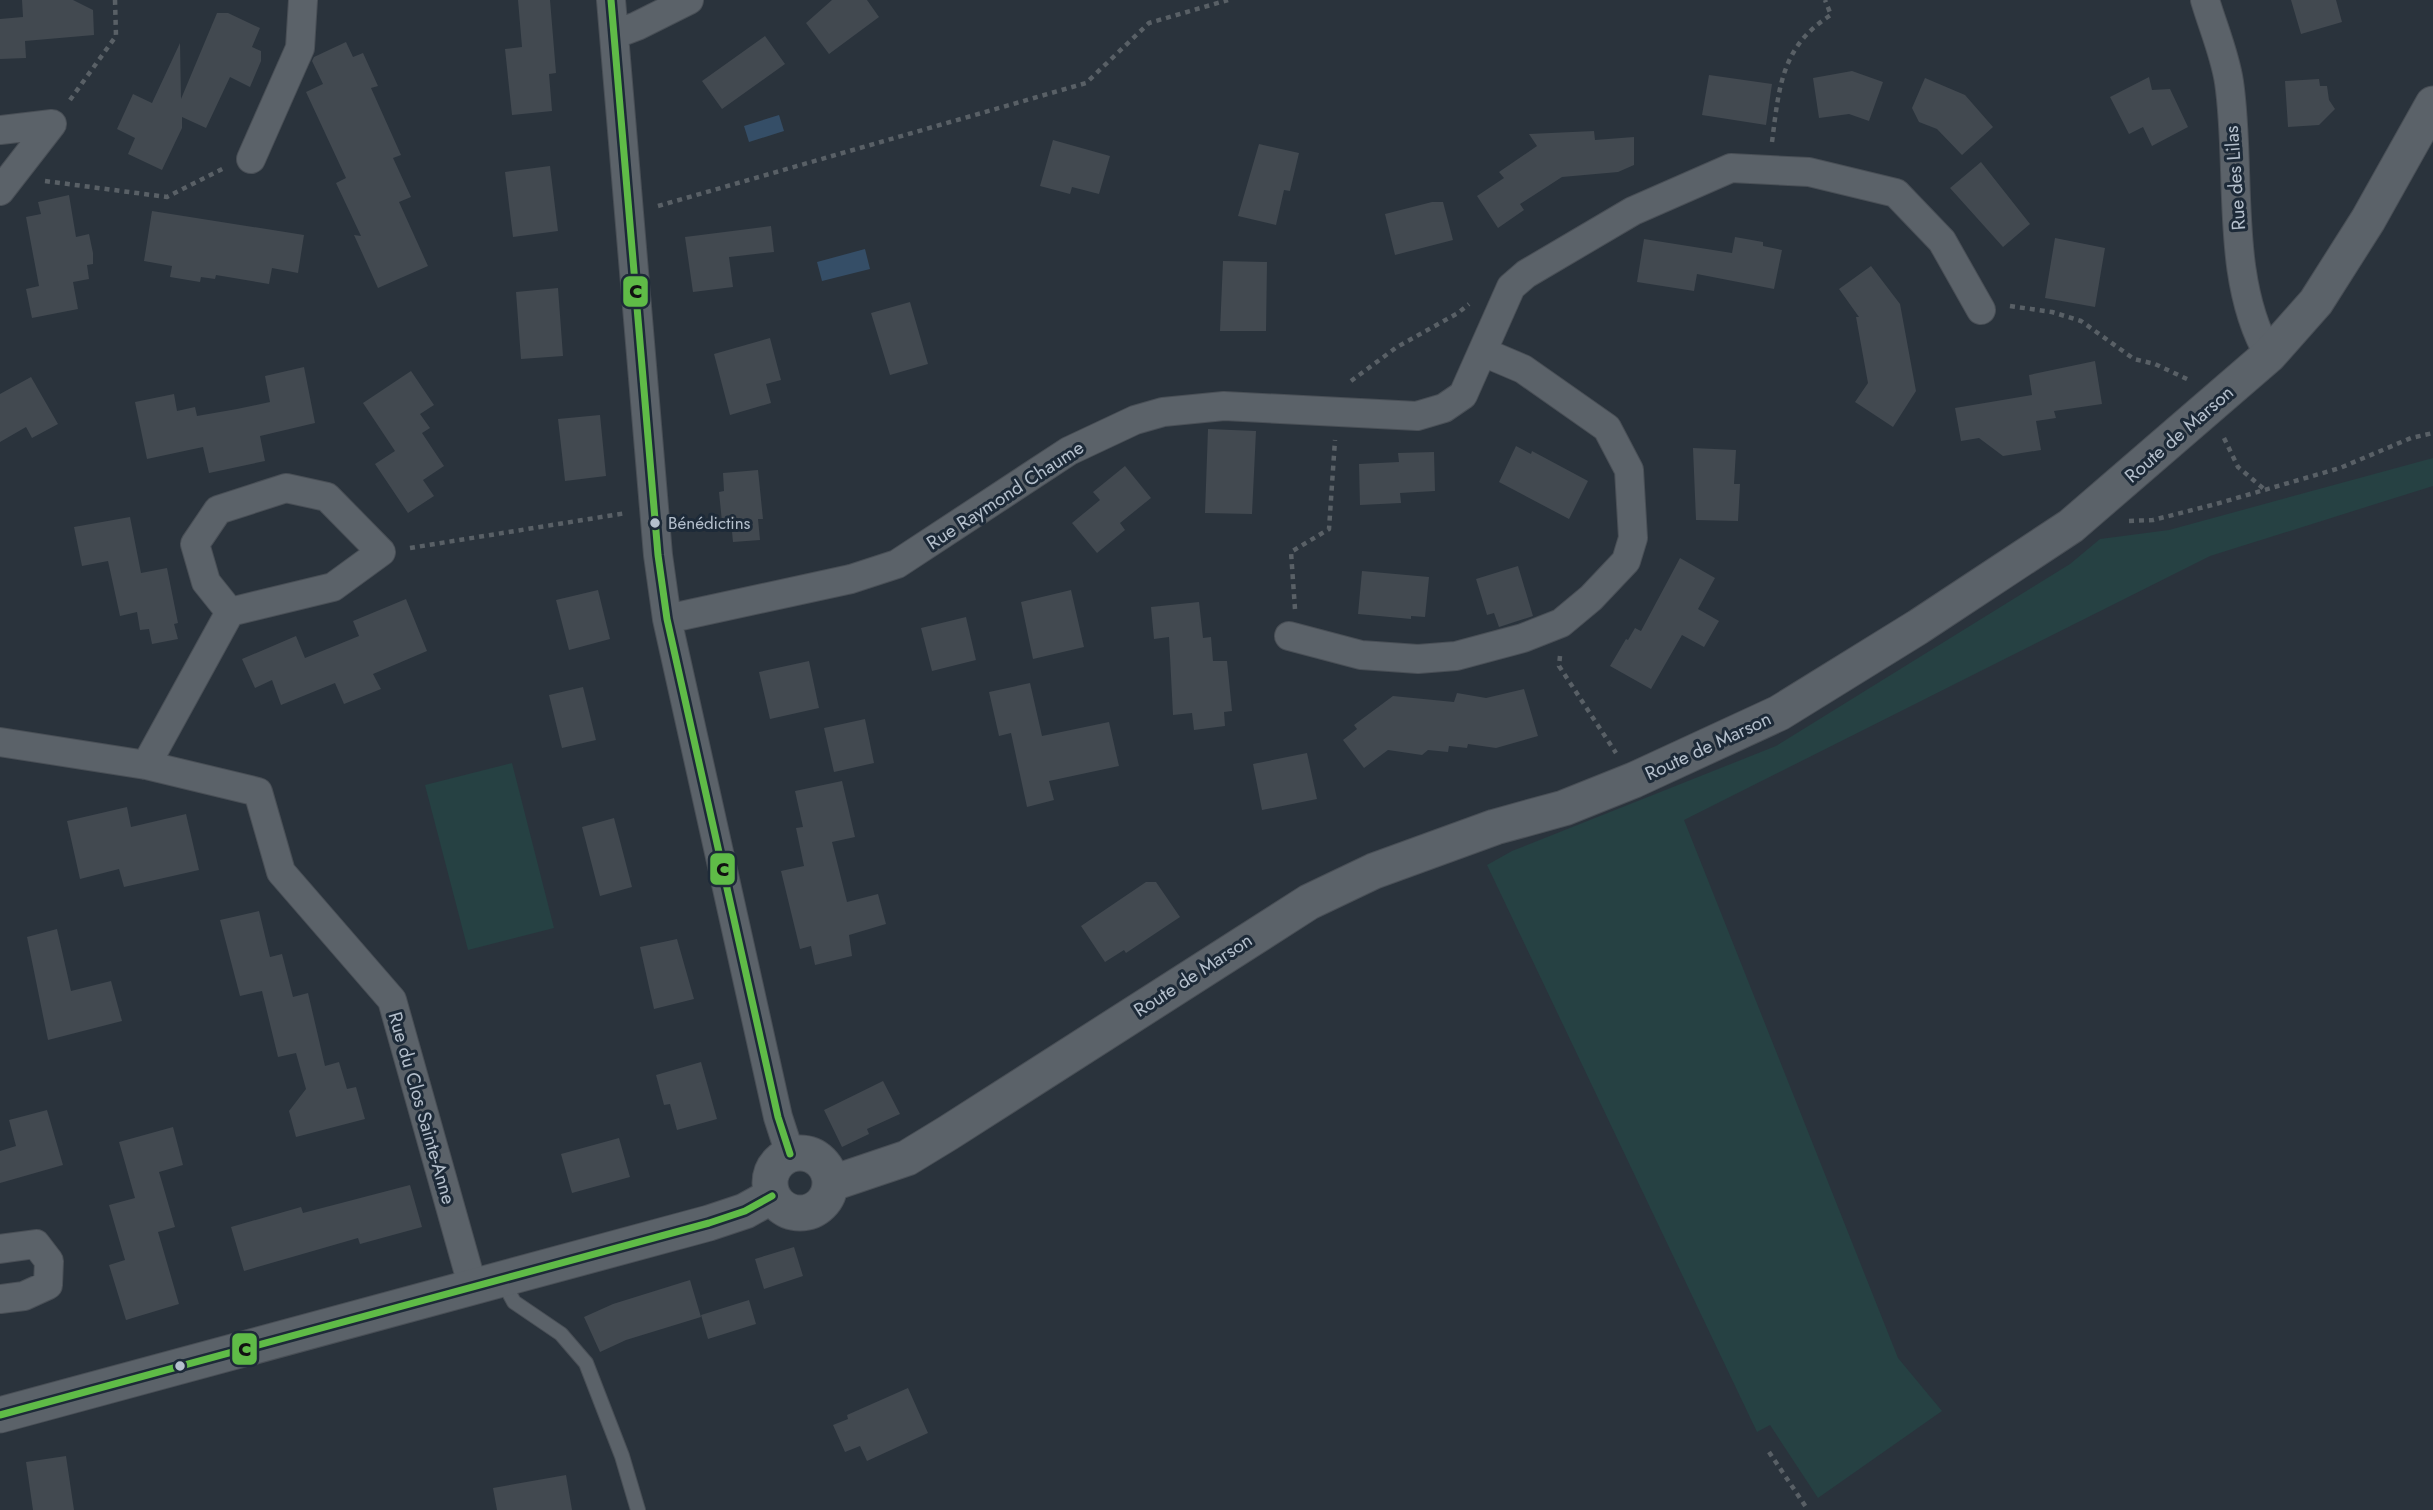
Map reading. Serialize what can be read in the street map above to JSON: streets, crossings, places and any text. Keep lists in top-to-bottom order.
{
  "streets": {
    "street": [
      "Rue des Lilas",
      "Route de Marson",
      "Rue Raymond Chaume",
      "Rue du Clos Sainte-Anne"
    ]
  },
  "crossings": [
    ["Rue des Lilas", "Route de Marson"]
  ],
  "places": ["Bénédictins"],
  "lines": ["transit line C"]
}
